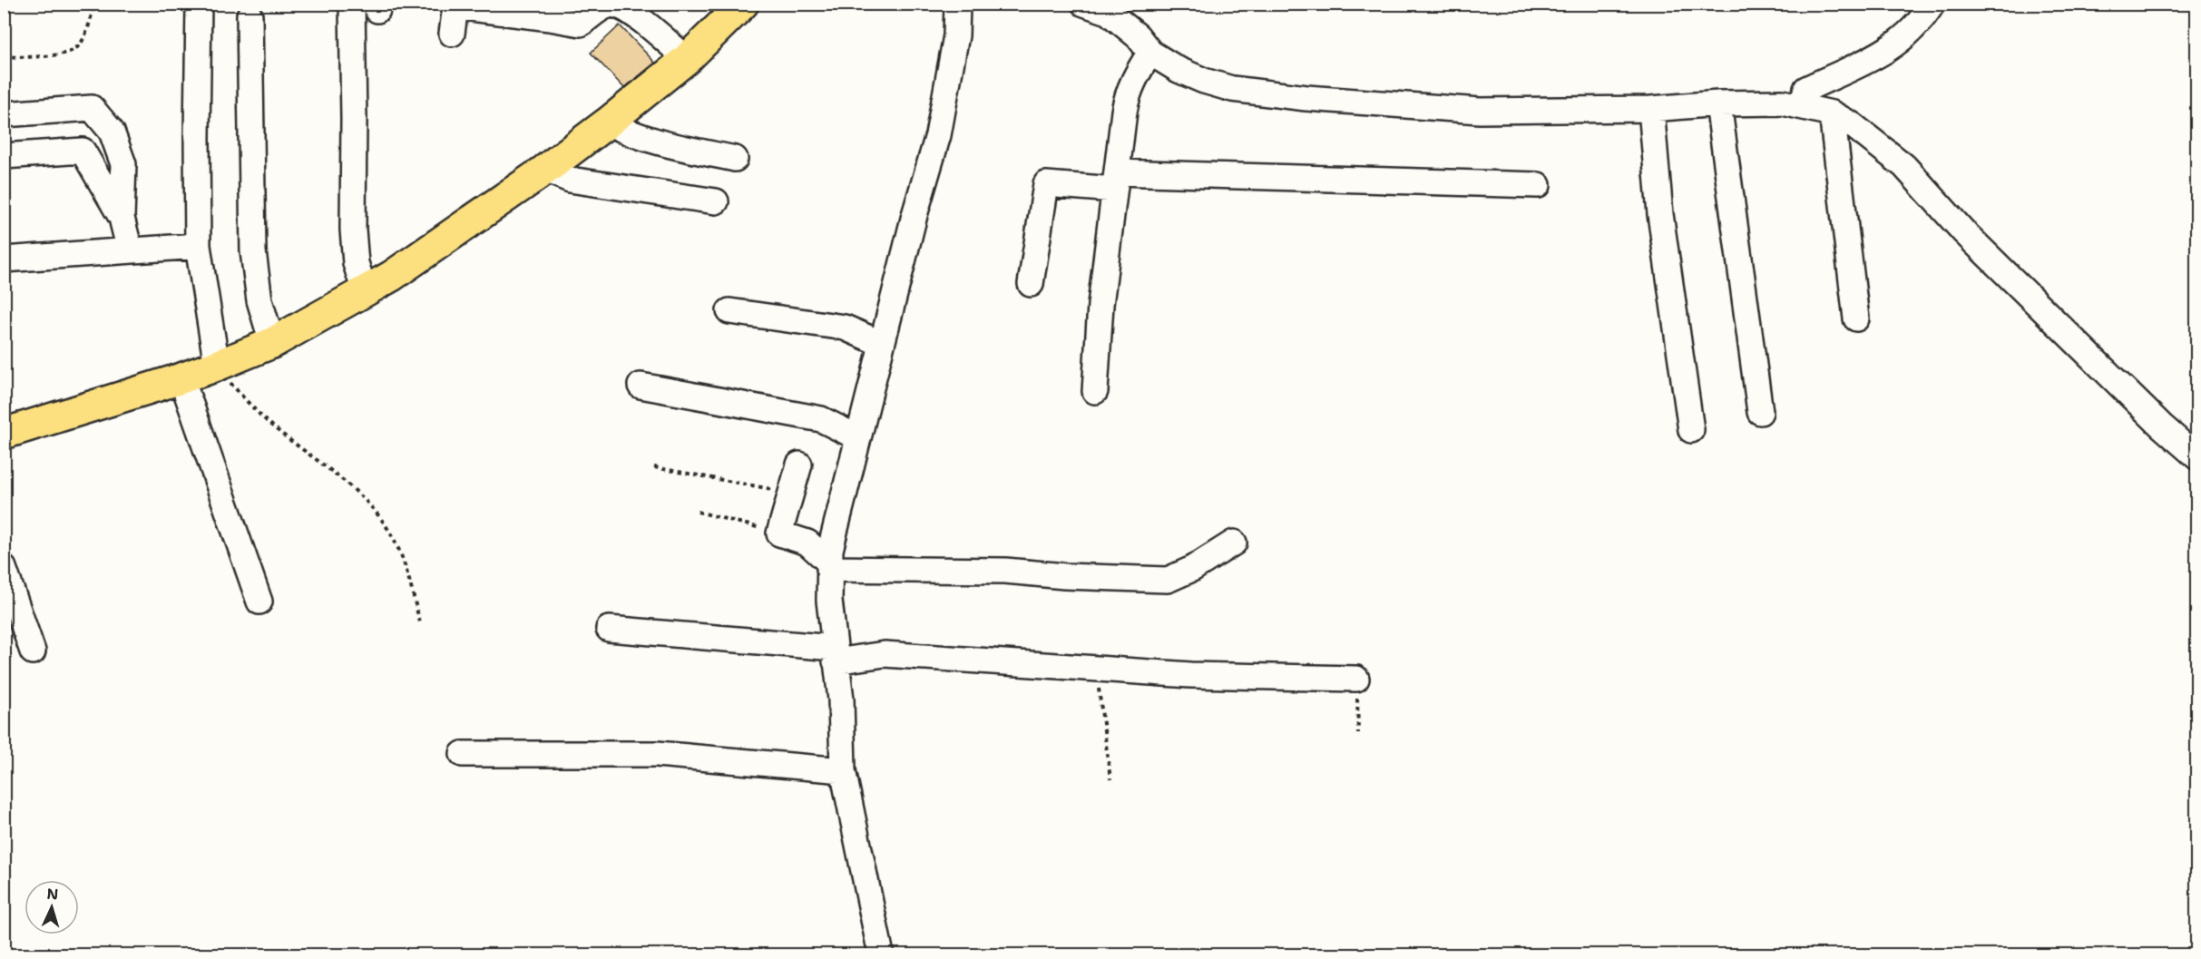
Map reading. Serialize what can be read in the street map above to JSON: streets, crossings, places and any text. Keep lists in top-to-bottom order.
{
  "north": "top"
}
